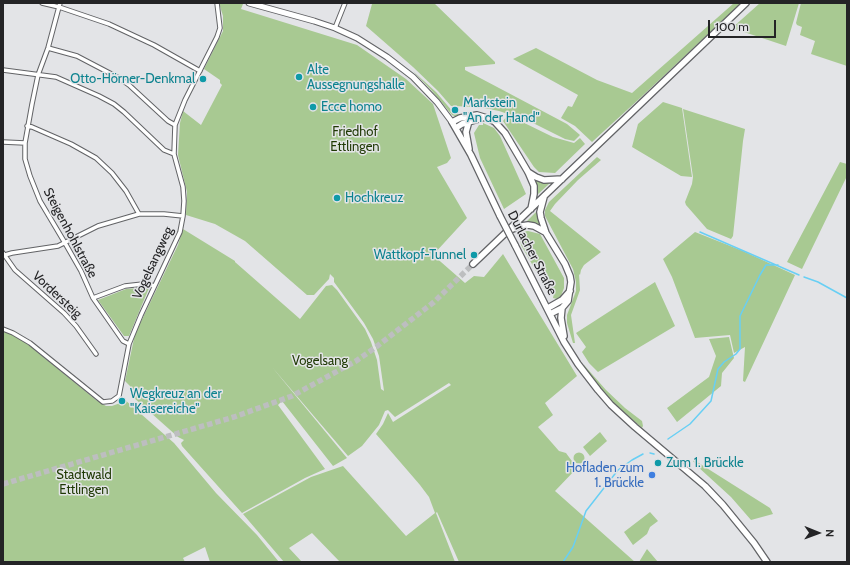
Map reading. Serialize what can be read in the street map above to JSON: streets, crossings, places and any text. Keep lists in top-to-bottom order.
{
  "streets": {
    "main road": ["Durlacher Straße"],
    "street": ["Steigenhohlstraße", "Vogelsangweg", "Vordersteig"]
  },
  "crossings": [
    ["Steigenhohlstraße", "Vogelsangweg"]
  ],
  "parks": ["Friedhof Ettlingen", "Vogelsang", "Stadtwald Ettlingen"],
  "places": [
    "Alte Aussegnungshalle",
    "Otto-Hörner-Denkmal",
    "Ecce homo",
    "Markstein \"An der Hand\"",
    "Hochkreuz",
    "Wattkopf-Tunnel",
    "Wegkreuz an der \"Kaisereiche\"",
    "Zum 1. Brückle",
    "Hofladen zum 1. Brückle"
  ],
  "scale_bar": "100 m",
  "north": "right"
}
